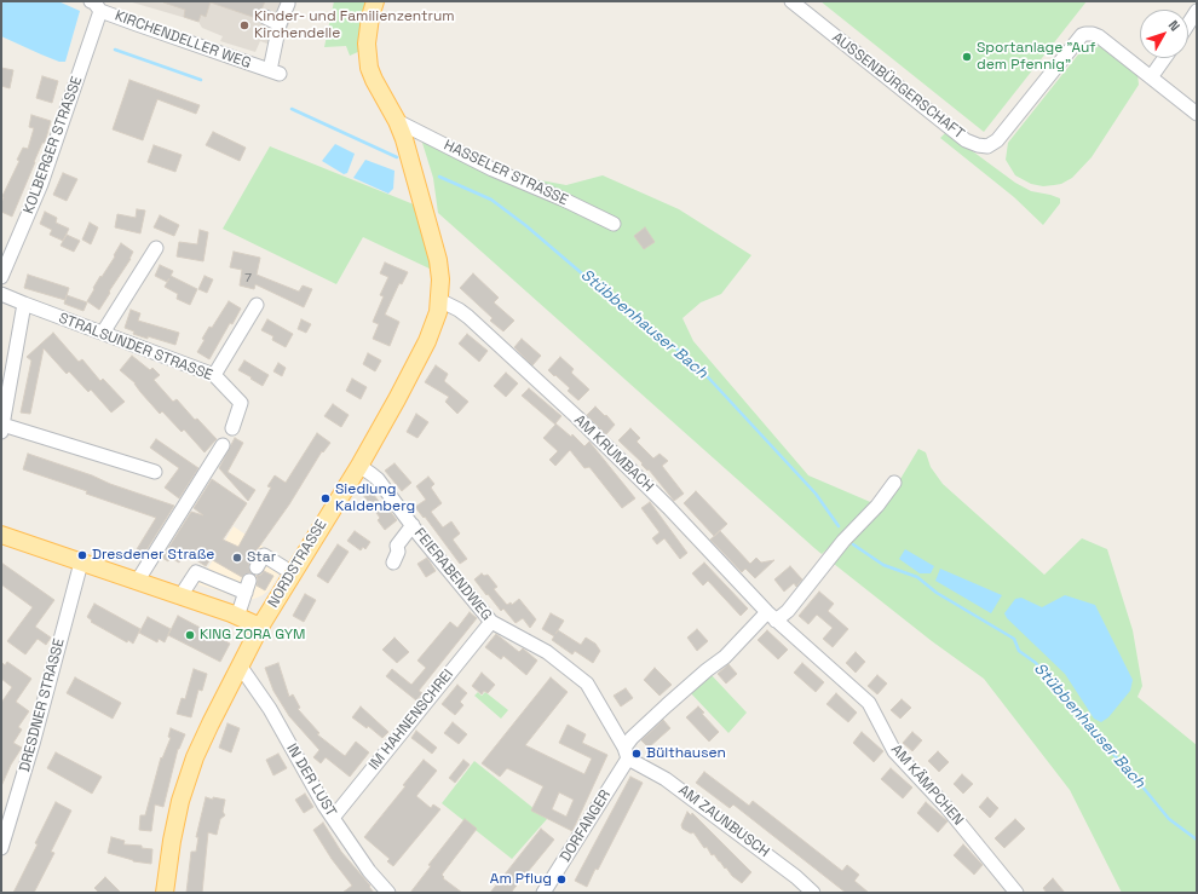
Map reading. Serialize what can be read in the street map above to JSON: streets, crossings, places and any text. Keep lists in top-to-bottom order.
{
  "streets": {
    "main road": ["NORDSTRASSE"],
    "street": [
      "KIRCHENDELLER WEG",
      "AUSSENBÜRGERSCHAFT",
      "KOLBERGER STRASSE",
      "HASSELER STRASSE",
      "STRALSUNDER STRASSE",
      "AM KRUMBACH",
      "FEIERABENDWEG",
      "DRESDNER STRASSE",
      "IM HAHNENSCHREI",
      "IN DER LUST",
      "AM KÄMPCHEN",
      "AM ZAUNBUSCH",
      "DORFANGER"
    ]
  },
  "crossings": [
    ["KIRCHENDELLER WEG", "KOLBERGER STRASSE"],
    ["AM KRUMBACH", "NORDSTRASSE"],
    ["AM KRUMBACH", "AM KÄMPCHEN"],
    ["NORDSTRASSE", "FEIERABENDWEG"],
    ["NORDSTRASSE", "IN DER LUST"],
    ["FEIERABENDWEG", "IM HAHNENSCHREI"],
    ["FEIERABENDWEG", "AM ZAUNBUSCH"],
    ["FEIERABENDWEG", "DORFANGER"],
    ["IM HAHNENSCHREI", "IN DER LUST"],
    ["AM ZAUNBUSCH", "DORFANGER"]
  ],
  "water": ["Stübbenhauser Bach"],
  "places": [
    "Kinder- und Familienzentrum Kirchendelle",
    "Sportanlage \"Auf dem Pfennig\"",
    "Siedlung Kaldenberg",
    "Dresdener Straße",
    "Star",
    "KING ZORA GYM",
    "Bülthausen",
    "Am Pflug"
  ],
  "house_numbers": ["7"],
  "north": "top right"
}
